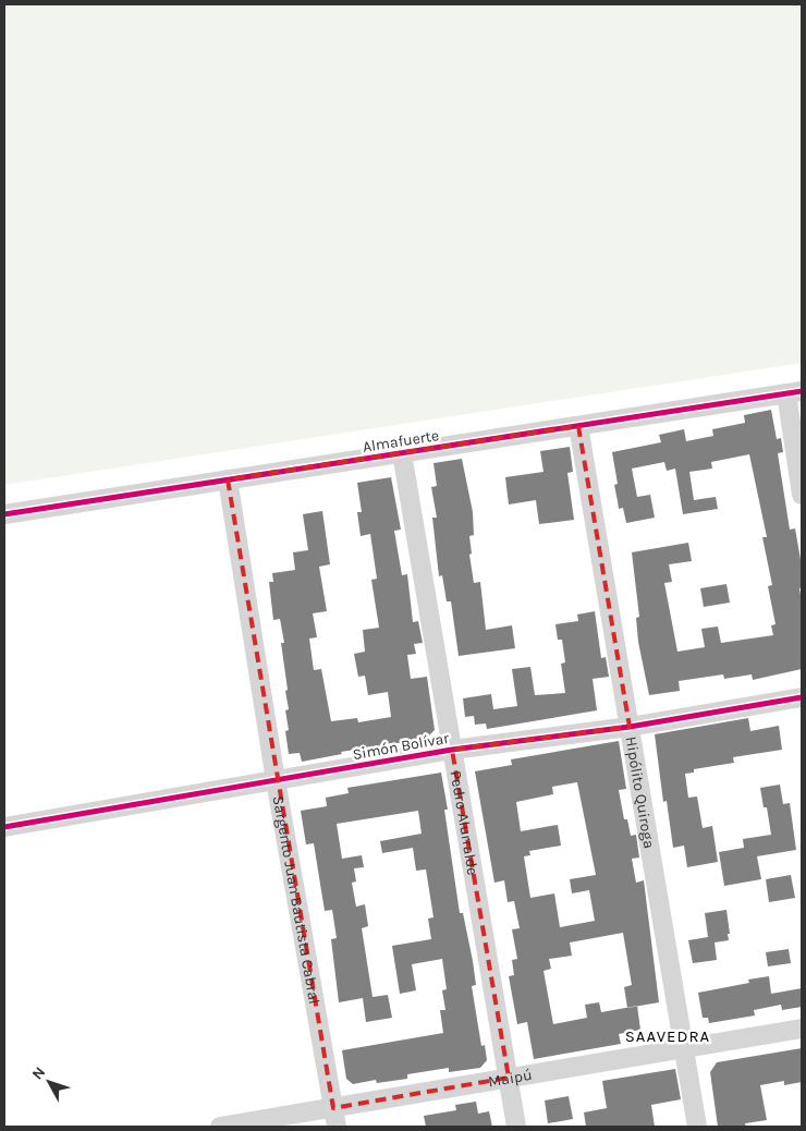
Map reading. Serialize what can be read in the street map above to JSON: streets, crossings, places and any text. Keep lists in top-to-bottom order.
{
  "streets": {
    "street": [
      "Almafuerte",
      "Simón Bolívar",
      "Hipólito Quiroga",
      "Pedro Alurralde",
      "Sargento Juan Bautista Cabral",
      "Maipú"
    ]
  },
  "crossings": [
    ["Almafuerte", "Hipólito Quiroga"],
    ["Almafuerte", "Pedro Alurralde"],
    ["Almafuerte", "Sargento Juan Bautista Cabral"],
    ["Simón Bolívar", "Hipólito Quiroga"],
    ["Simón Bolívar", "Pedro Alurralde"],
    ["Simón Bolívar", "Sargento Juan Bautista Cabral"],
    ["Hipólito Quiroga", "Maipú"],
    ["Pedro Alurralde", "Maipú"],
    ["Sargento Juan Bautista Cabral", "Maipú"]
  ],
  "districts": ["SAAVEDRA"],
  "north": "top left"
}
